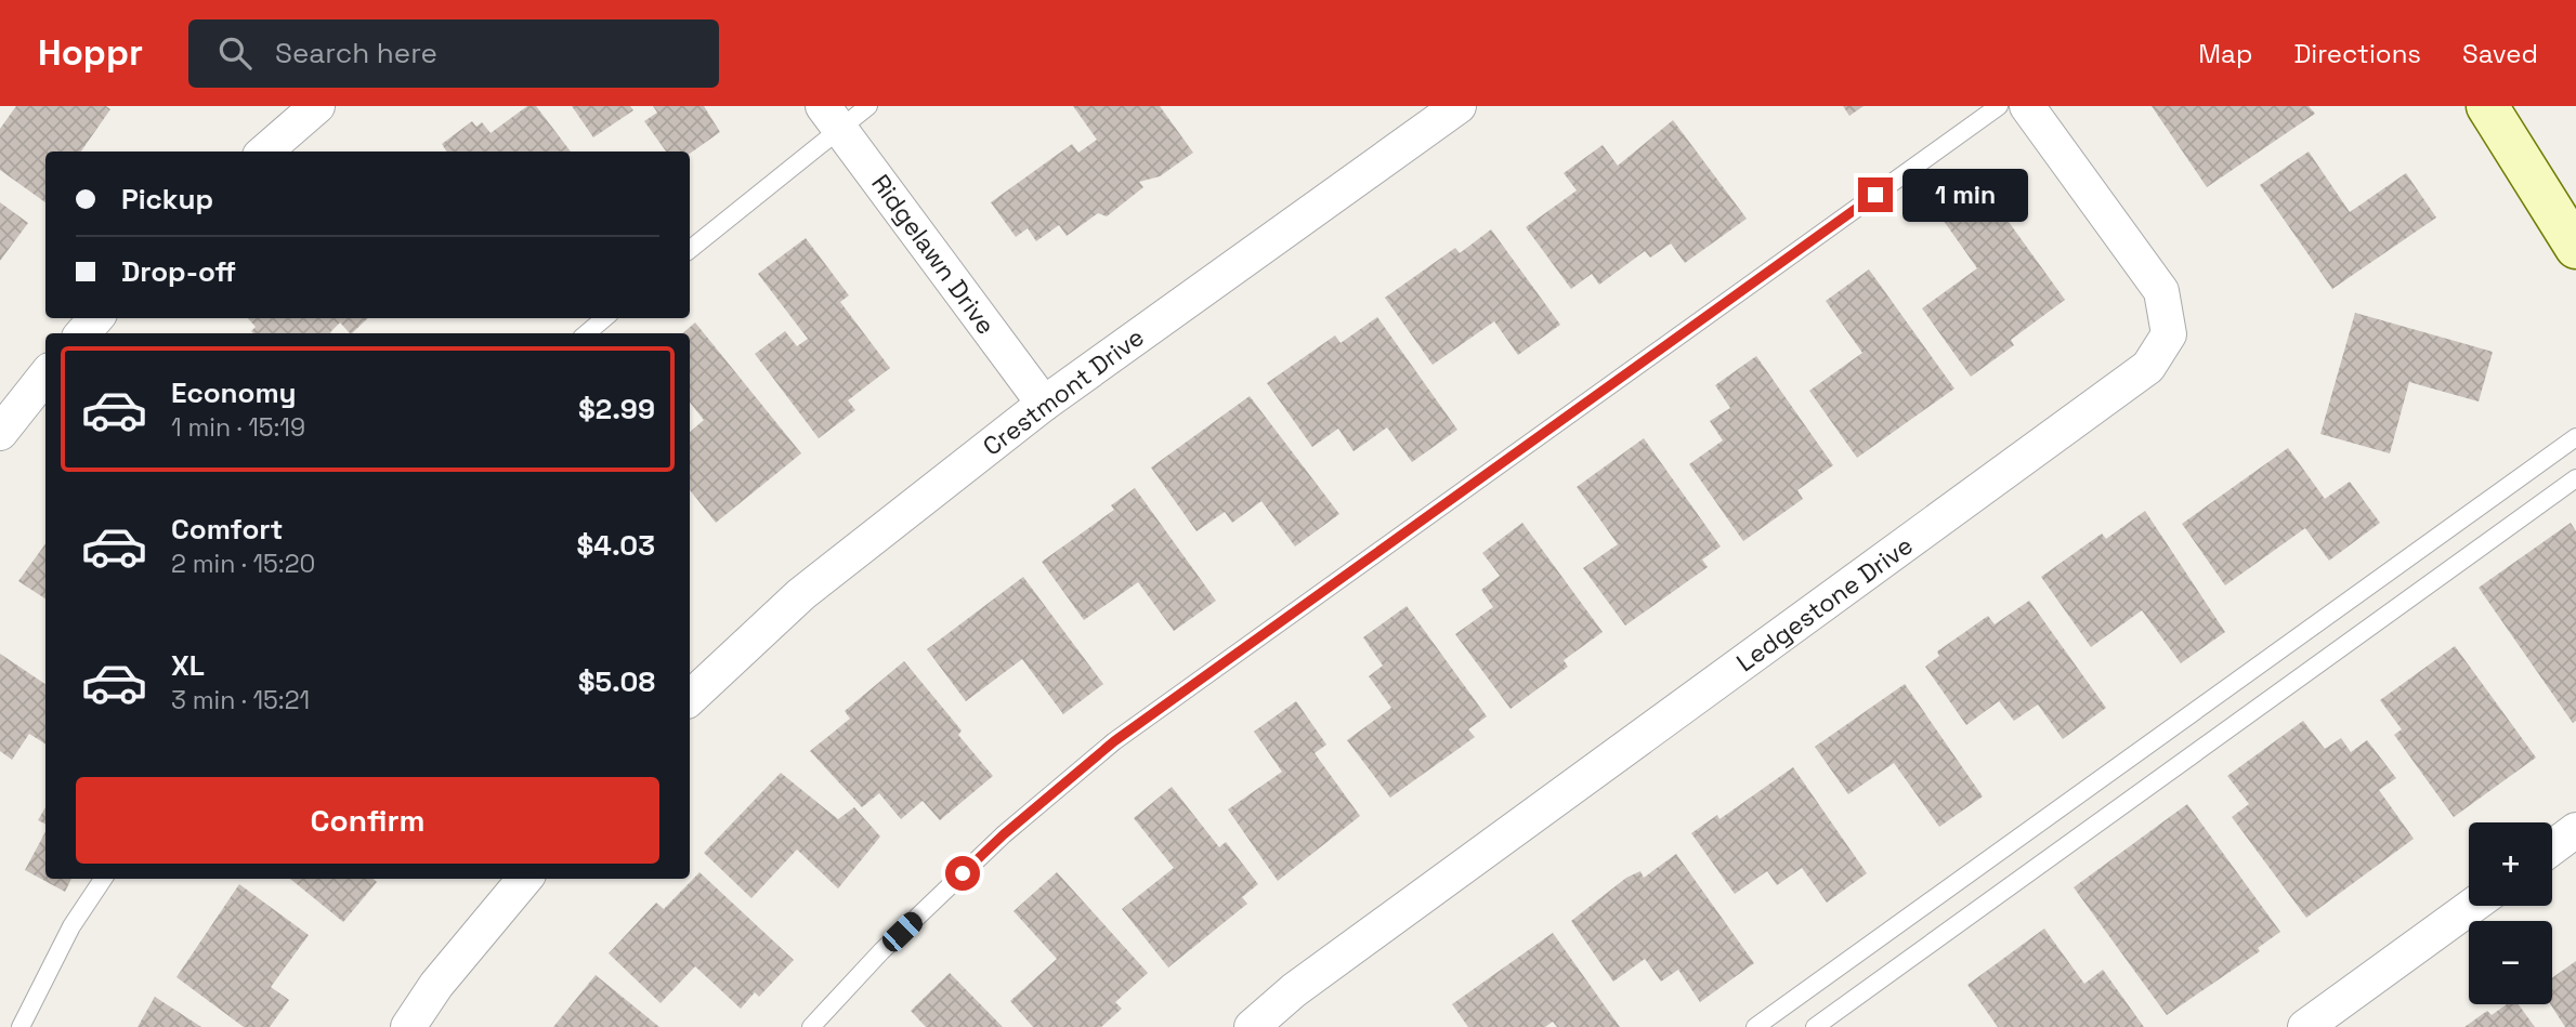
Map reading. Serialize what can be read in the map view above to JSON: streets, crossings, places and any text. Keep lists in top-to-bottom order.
{
  "streets": {
    "street": ["Ridgelawn Drive", "Crestmont Drive", "Ledgestone Drive"]
  },
  "crossings": [
    ["Ridgelawn Drive", "Crestmont Drive"]
  ],
  "page": {
    "header": "Hoppr",
    "search": "Search here",
    "nav": ["Map", "Directions", "Saved"],
    "banner": ["Pickup", "Drop-off"],
    "bubble": "1 min",
    "list": [
      {
        "name": "Economy",
        "note": "1 min · 15:19",
        "value": "$2.99"
      },
      {
        "name": "Comfort",
        "note": "2 min · 15:20",
        "value": "$4.03"
      },
      {
        "name": "XL",
        "note": "3 min · 15:21",
        "value": "$5.08"
      }
    ],
    "buttons": "Confirm",
    "map_buttons": ["+", "−"]
  }
}
